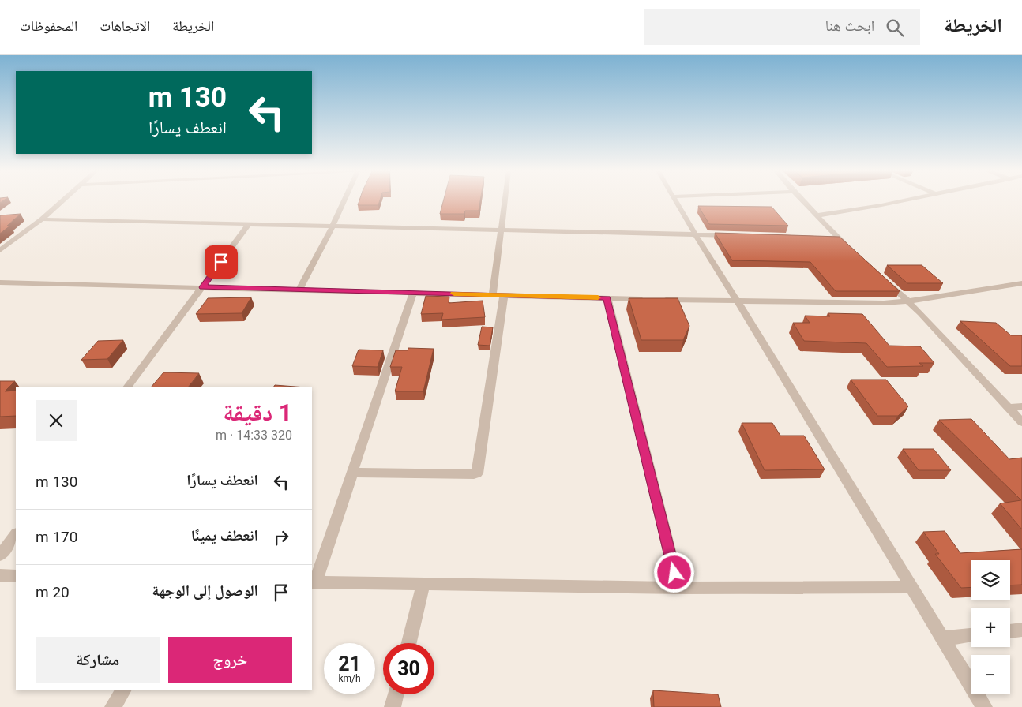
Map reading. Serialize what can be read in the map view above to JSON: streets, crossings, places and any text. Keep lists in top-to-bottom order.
{
  "page": {
    "header": "الخريطة",
    "search": "ابحث هنا",
    "nav": ["الخريطة", "الاتجاهات", "المحفوظات"],
    "turn": ["130 m", "انعطف يسارًا"],
    "heading": ["1 دقيقة", "320 m · 14:33"],
    "list": [
      {
        "name": "انعطف يسارًا",
        "value": "130 m"
      },
      {
        "name": "انعطف يمينًا",
        "value": "170 m"
      },
      {
        "name": "الوصول إلى الوجهة",
        "value": "20 m"
      }
    ],
    "map_buttons": ["+", "−"],
    "buttons": ["خروج", "مشاركة"],
    "speed": "21 km/h",
    "limit": "30"
  }
}
